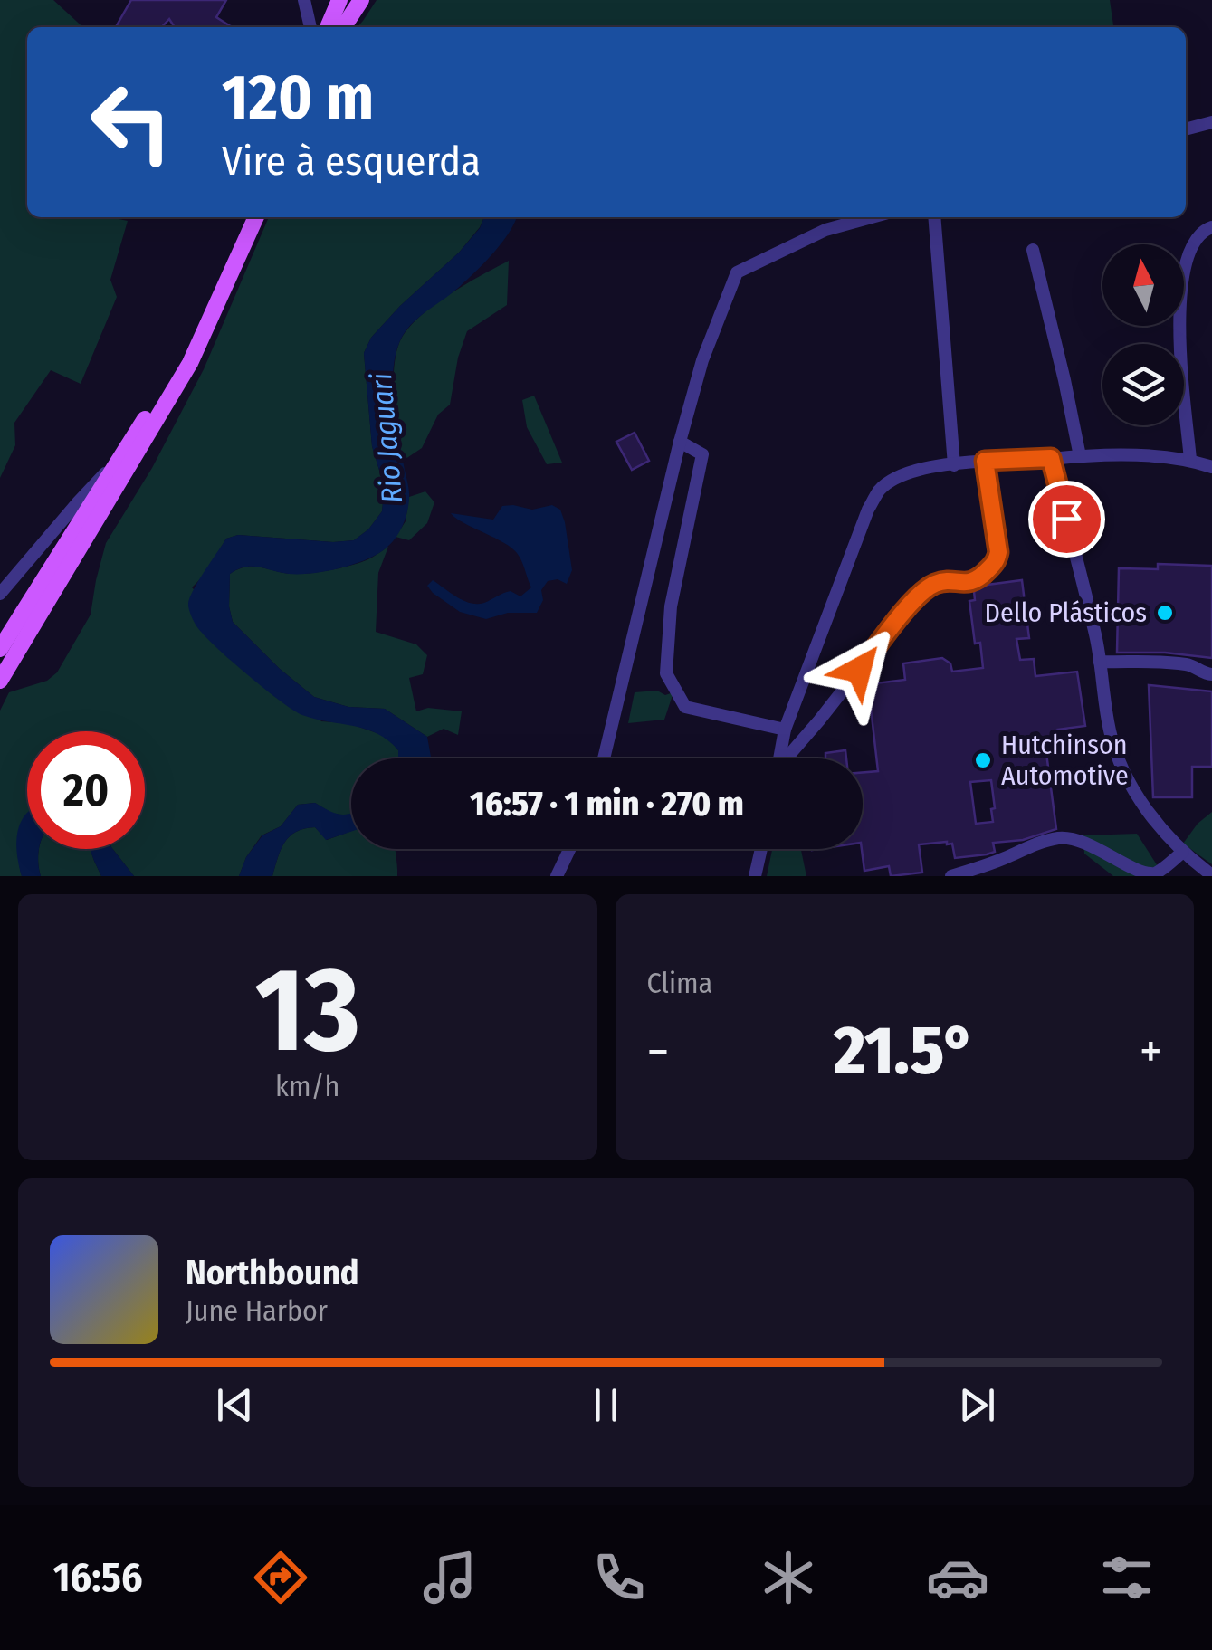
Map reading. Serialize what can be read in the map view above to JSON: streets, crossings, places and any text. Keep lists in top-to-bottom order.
{
  "water": ["Rio Jaguari"],
  "places": ["Dello Plásticos", "Hutchinson Automotive"],
  "north": "top",
  "page": {
    "turn": ["120 m", "Vire à esquerda"],
    "limit": "20",
    "trip": "16:57 · 1 min · 270 m",
    "tile": [
      ["13", "km/h"],
      "Clima"
    ],
    "heat": ["−", "21.5°", "+"],
    "song": ["Northbound", "June Harbor"],
    "tabs": "16:56"
  }
}
